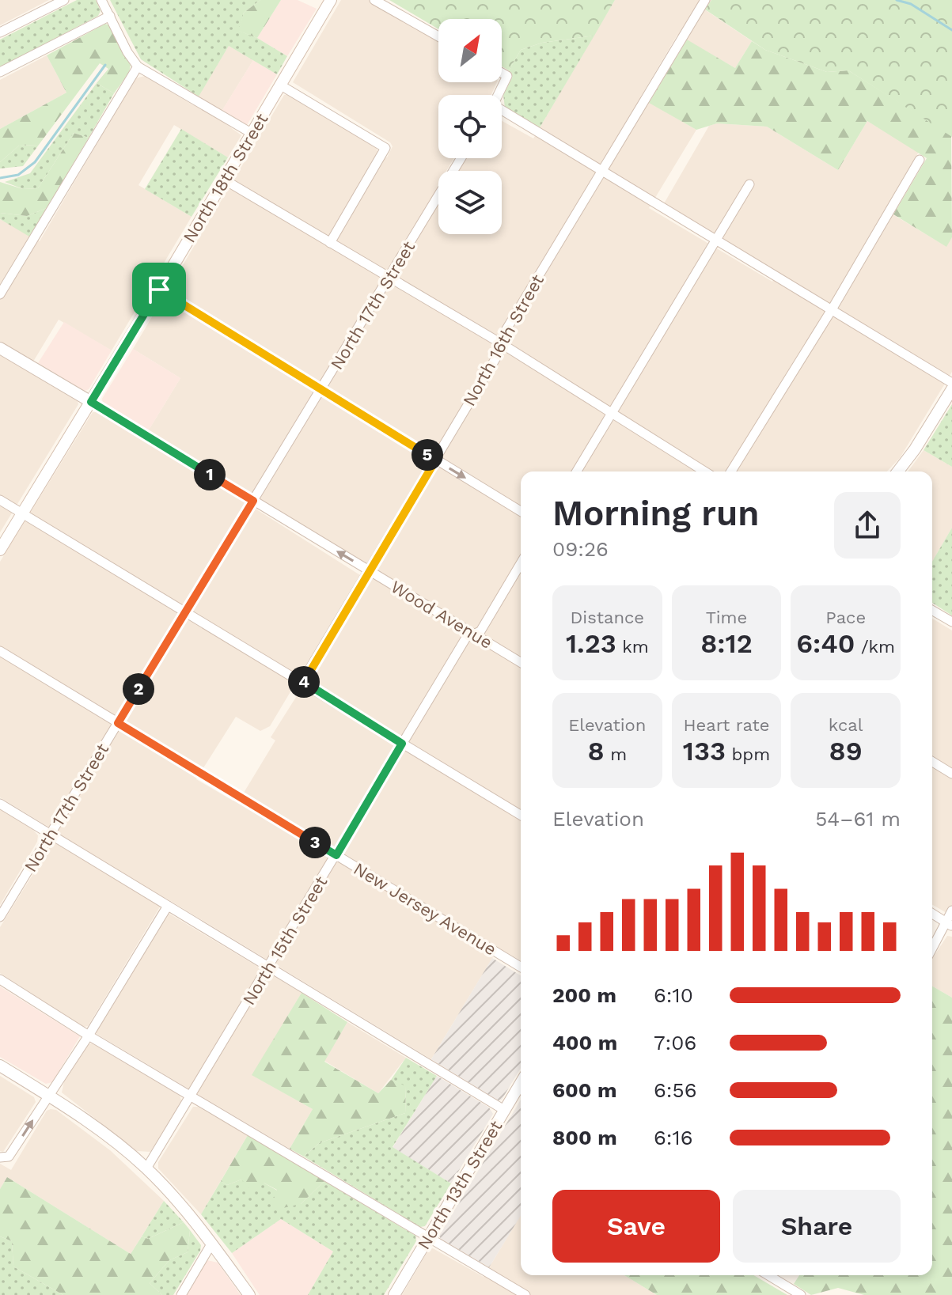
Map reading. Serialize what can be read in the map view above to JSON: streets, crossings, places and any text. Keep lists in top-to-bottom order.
{
  "streets": {
    "street": [
      "North 18th Street",
      "North 17th Street",
      "North 16th Street",
      "Wood Avenue",
      "New Jersey Avenue",
      "North 15th Street",
      "North 13th Street"
    ]
  },
  "crossings": [
    ["North 18th Street", "Wood Avenue"],
    ["North 17th Street", "Wood Avenue"],
    ["North 17th Street", "New Jersey Avenue"],
    ["North 16th Street", "Wood Avenue"],
    ["Wood Avenue", "North 15th Street"],
    ["New Jersey Avenue", "North 15th Street"]
  ],
  "north": "top right",
  "page": {
    "pins": [
      "5",
      "1",
      "4",
      "2",
      "3"
    ],
    "heading": ["Morning run", "09:26"],
    "stats": [
      ["Distance", "1.23 km"],
      ["Time", "8:12"],
      ["Pace", "6:40 /km"],
      ["Elevation", "8 m"],
      ["Heart rate", "133 bpm"],
      ["kcal", "89"]
    ],
    "chart": ["Elevation", "54–61 m"],
    "list": [
      {
        "name": "200 m",
        "note": "6:10"
      },
      {
        "name": "400 m",
        "note": "7:06"
      },
      {
        "name": "600 m",
        "note": "6:56"
      },
      {
        "name": "800 m",
        "note": "6:16"
      }
    ],
    "buttons": ["Save", "Share"]
  }
}
